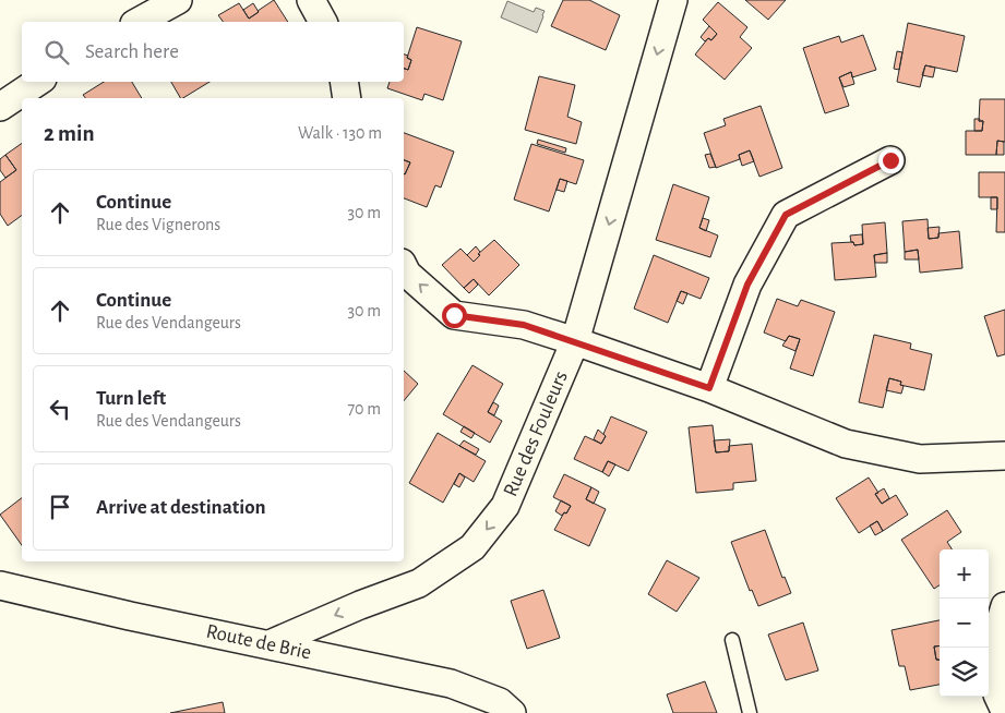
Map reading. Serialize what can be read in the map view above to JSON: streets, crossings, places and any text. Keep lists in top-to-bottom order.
{
  "streets": {
    "street": ["Rue des Fouleurs", "Route de Brie"]
  },
  "crossings": [
    ["Rue des Fouleurs", "Route de Brie"]
  ],
  "page": {
    "search": "Search here",
    "heading": ["2 min", "Walk · 130 m"],
    "list": [
      ["Continue", "Rue des Vignerons", "30 m"],
      ["Continue", "Rue des Vendangeurs", "30 m"],
      ["Turn left", "Rue des Vendangeurs", "70 m"],
      "Arrive at destination"
    ],
    "map_buttons": ["+", "−"]
  }
}
